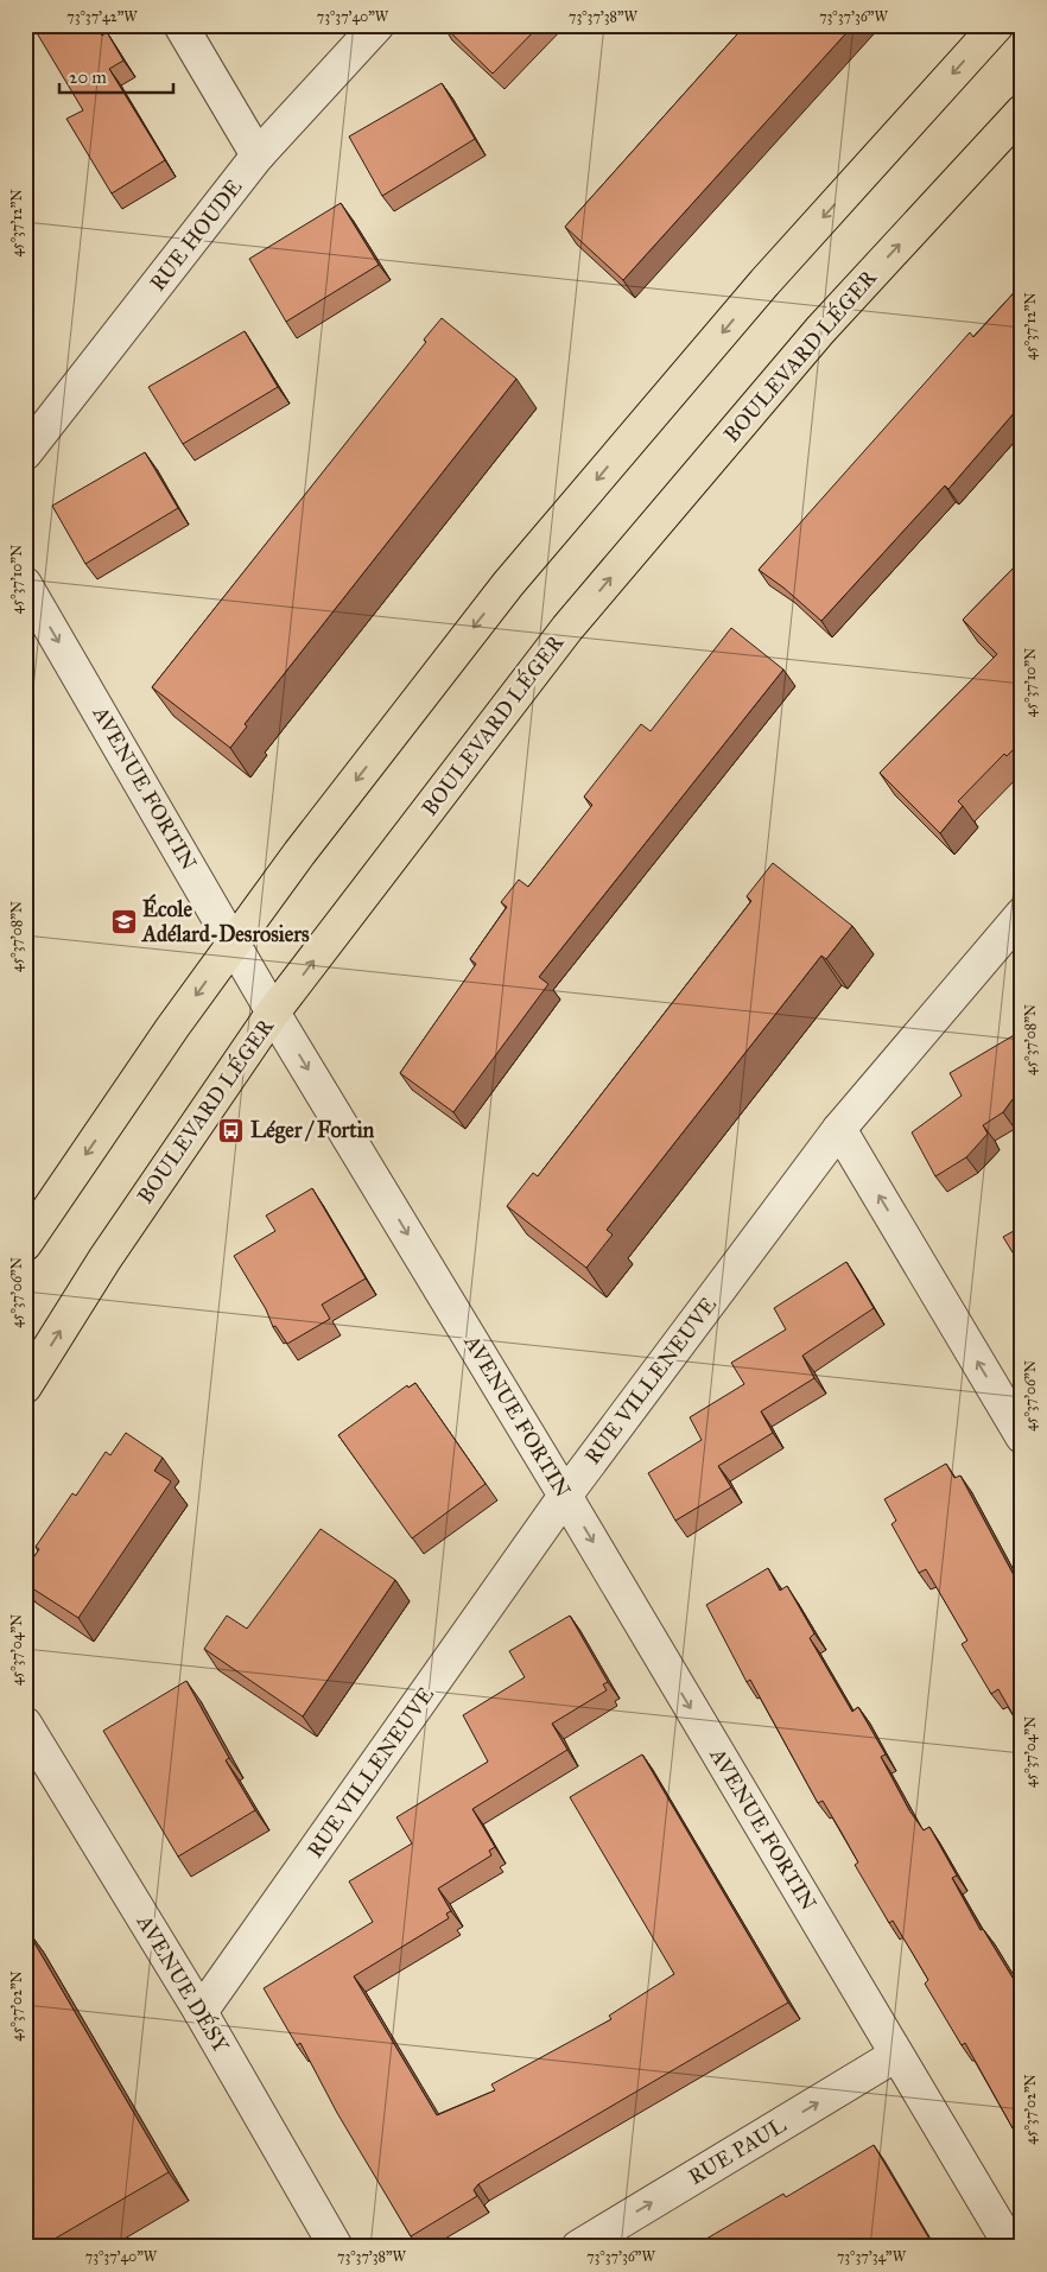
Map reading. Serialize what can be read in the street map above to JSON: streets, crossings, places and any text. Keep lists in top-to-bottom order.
{
  "streets": {
    "main road": ["BOULEVARD LÉGER"],
    "street": [
      "RUE HOUDE",
      "AVENUE FORTIN",
      "RUE VILLENEUVE",
      "AVENUE DÉSY",
      "RUE PAUL"
    ]
  },
  "crossings": [
    ["BOULEVARD LÉGER", "AVENUE FORTIN"],
    ["AVENUE FORTIN", "RUE VILLENEUVE"],
    ["AVENUE FORTIN", "RUE PAUL"],
    ["RUE VILLENEUVE", "AVENUE DÉSY"]
  ],
  "one_way": ["AVENUE FORTIN", "RUE PAUL"],
  "places": {
    "school or university": ["École Adélard-Desrosiers"],
    "bus stop": ["Léger / Fortin"]
  },
  "scale_bar": "20 m",
  "coordinates": [
    "73°37'42\"W",
    "73°37'40\"W",
    "73°37'38\"W",
    "73°37'36\"W",
    "45°37'12\"N",
    "45°37'10\"N",
    "45°37'08\"N",
    "45°37'06\"N",
    "45°37'04\"N",
    "45°37'02\"N",
    "73°37'34\"W"
  ]
}
